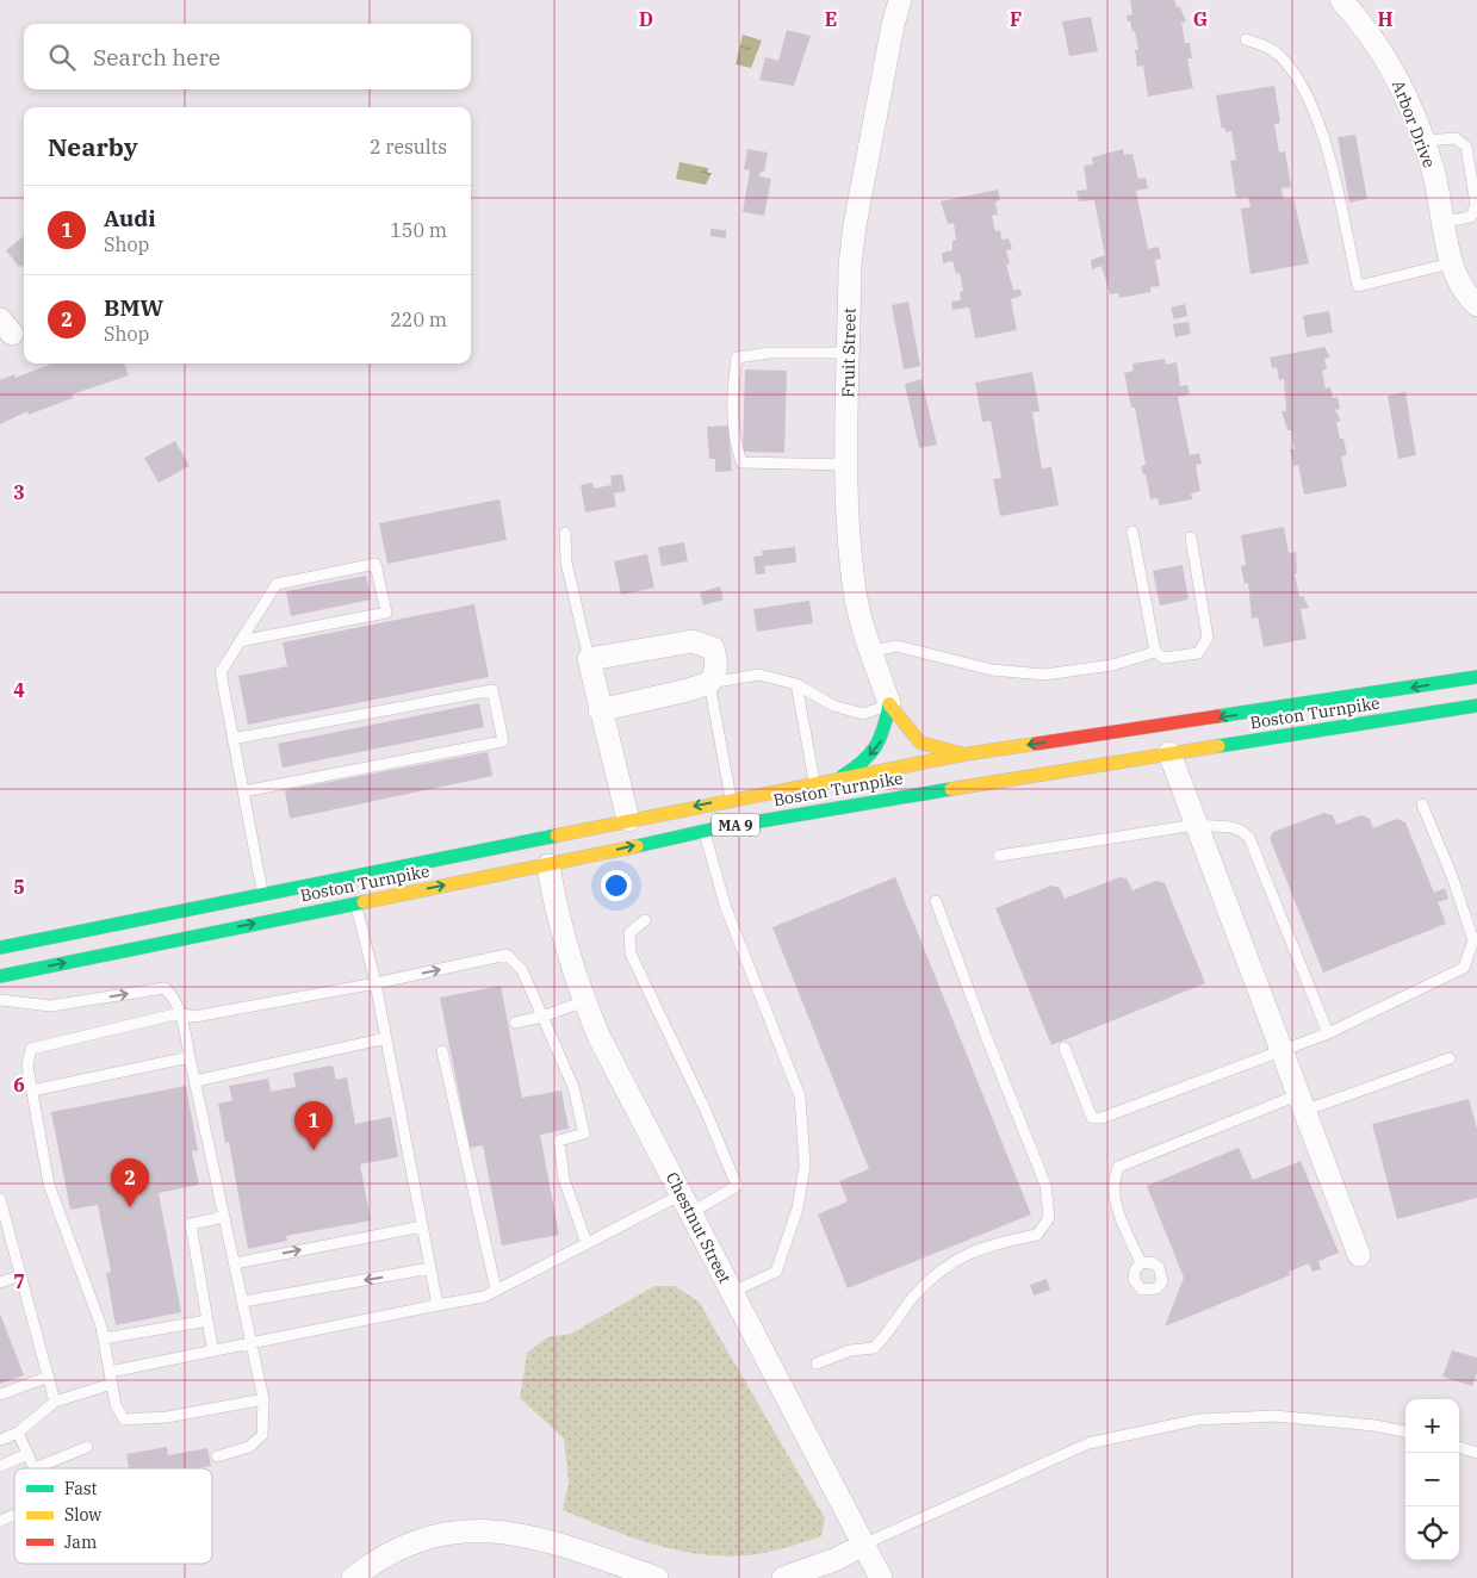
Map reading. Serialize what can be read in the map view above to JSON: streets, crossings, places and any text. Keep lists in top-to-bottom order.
{
  "streets": {
    "highway": ["Boston Turnpike", "MA 9"],
    "street": ["Arbor Drive", "Fruit Street", "Chestnut Street"]
  },
  "crossings": [
    ["Boston Turnpike", "Chestnut Street"]
  ],
  "legend": ["Fast", "Slow", "Jam"],
  "page": {
    "search": "Search here",
    "heading": ["Nearby", "2 results"],
    "list": [
      {
        "mark": "1",
        "name": "Audi",
        "note": "Shop",
        "value": "150 m"
      },
      {
        "mark": "2",
        "name": "BMW",
        "note": "Shop",
        "value": "220 m"
      }
    ],
    "pins": ["1", "2"],
    "map_buttons": ["+", "−"]
  },
  "grid": {
    "columns": [
      "D",
      "E",
      "F",
      "G",
      "H"
    ],
    "rows": [
      "3",
      "4",
      "5",
      "6",
      "7"
    ]
  }
}
